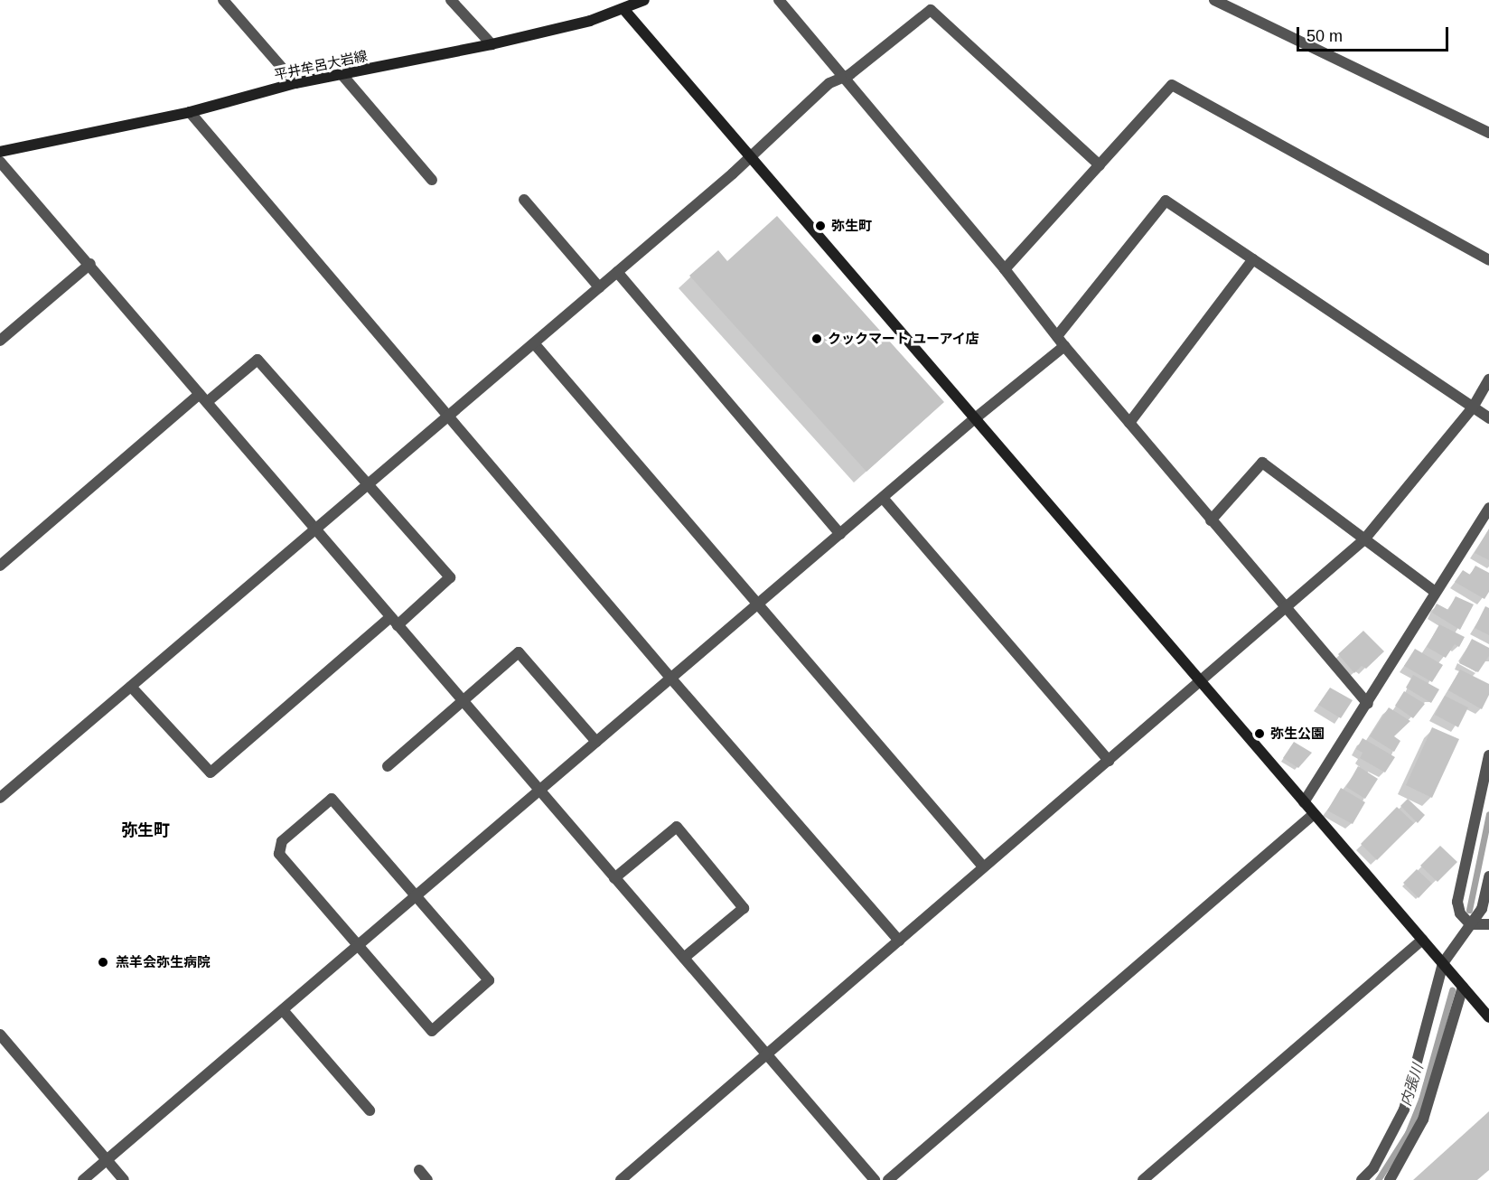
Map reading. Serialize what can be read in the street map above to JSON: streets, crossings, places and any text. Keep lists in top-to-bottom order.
{
  "streets": {
    "street": ["平井牟呂大岩線"]
  },
  "districts": ["弥生町"],
  "water": ["内張川"],
  "places": [
    "弥生町",
    "クックマート ユーアイ店",
    "弥生公園",
    "羔羊会弥生病院"
  ],
  "scale_bar": "50 m"
}
